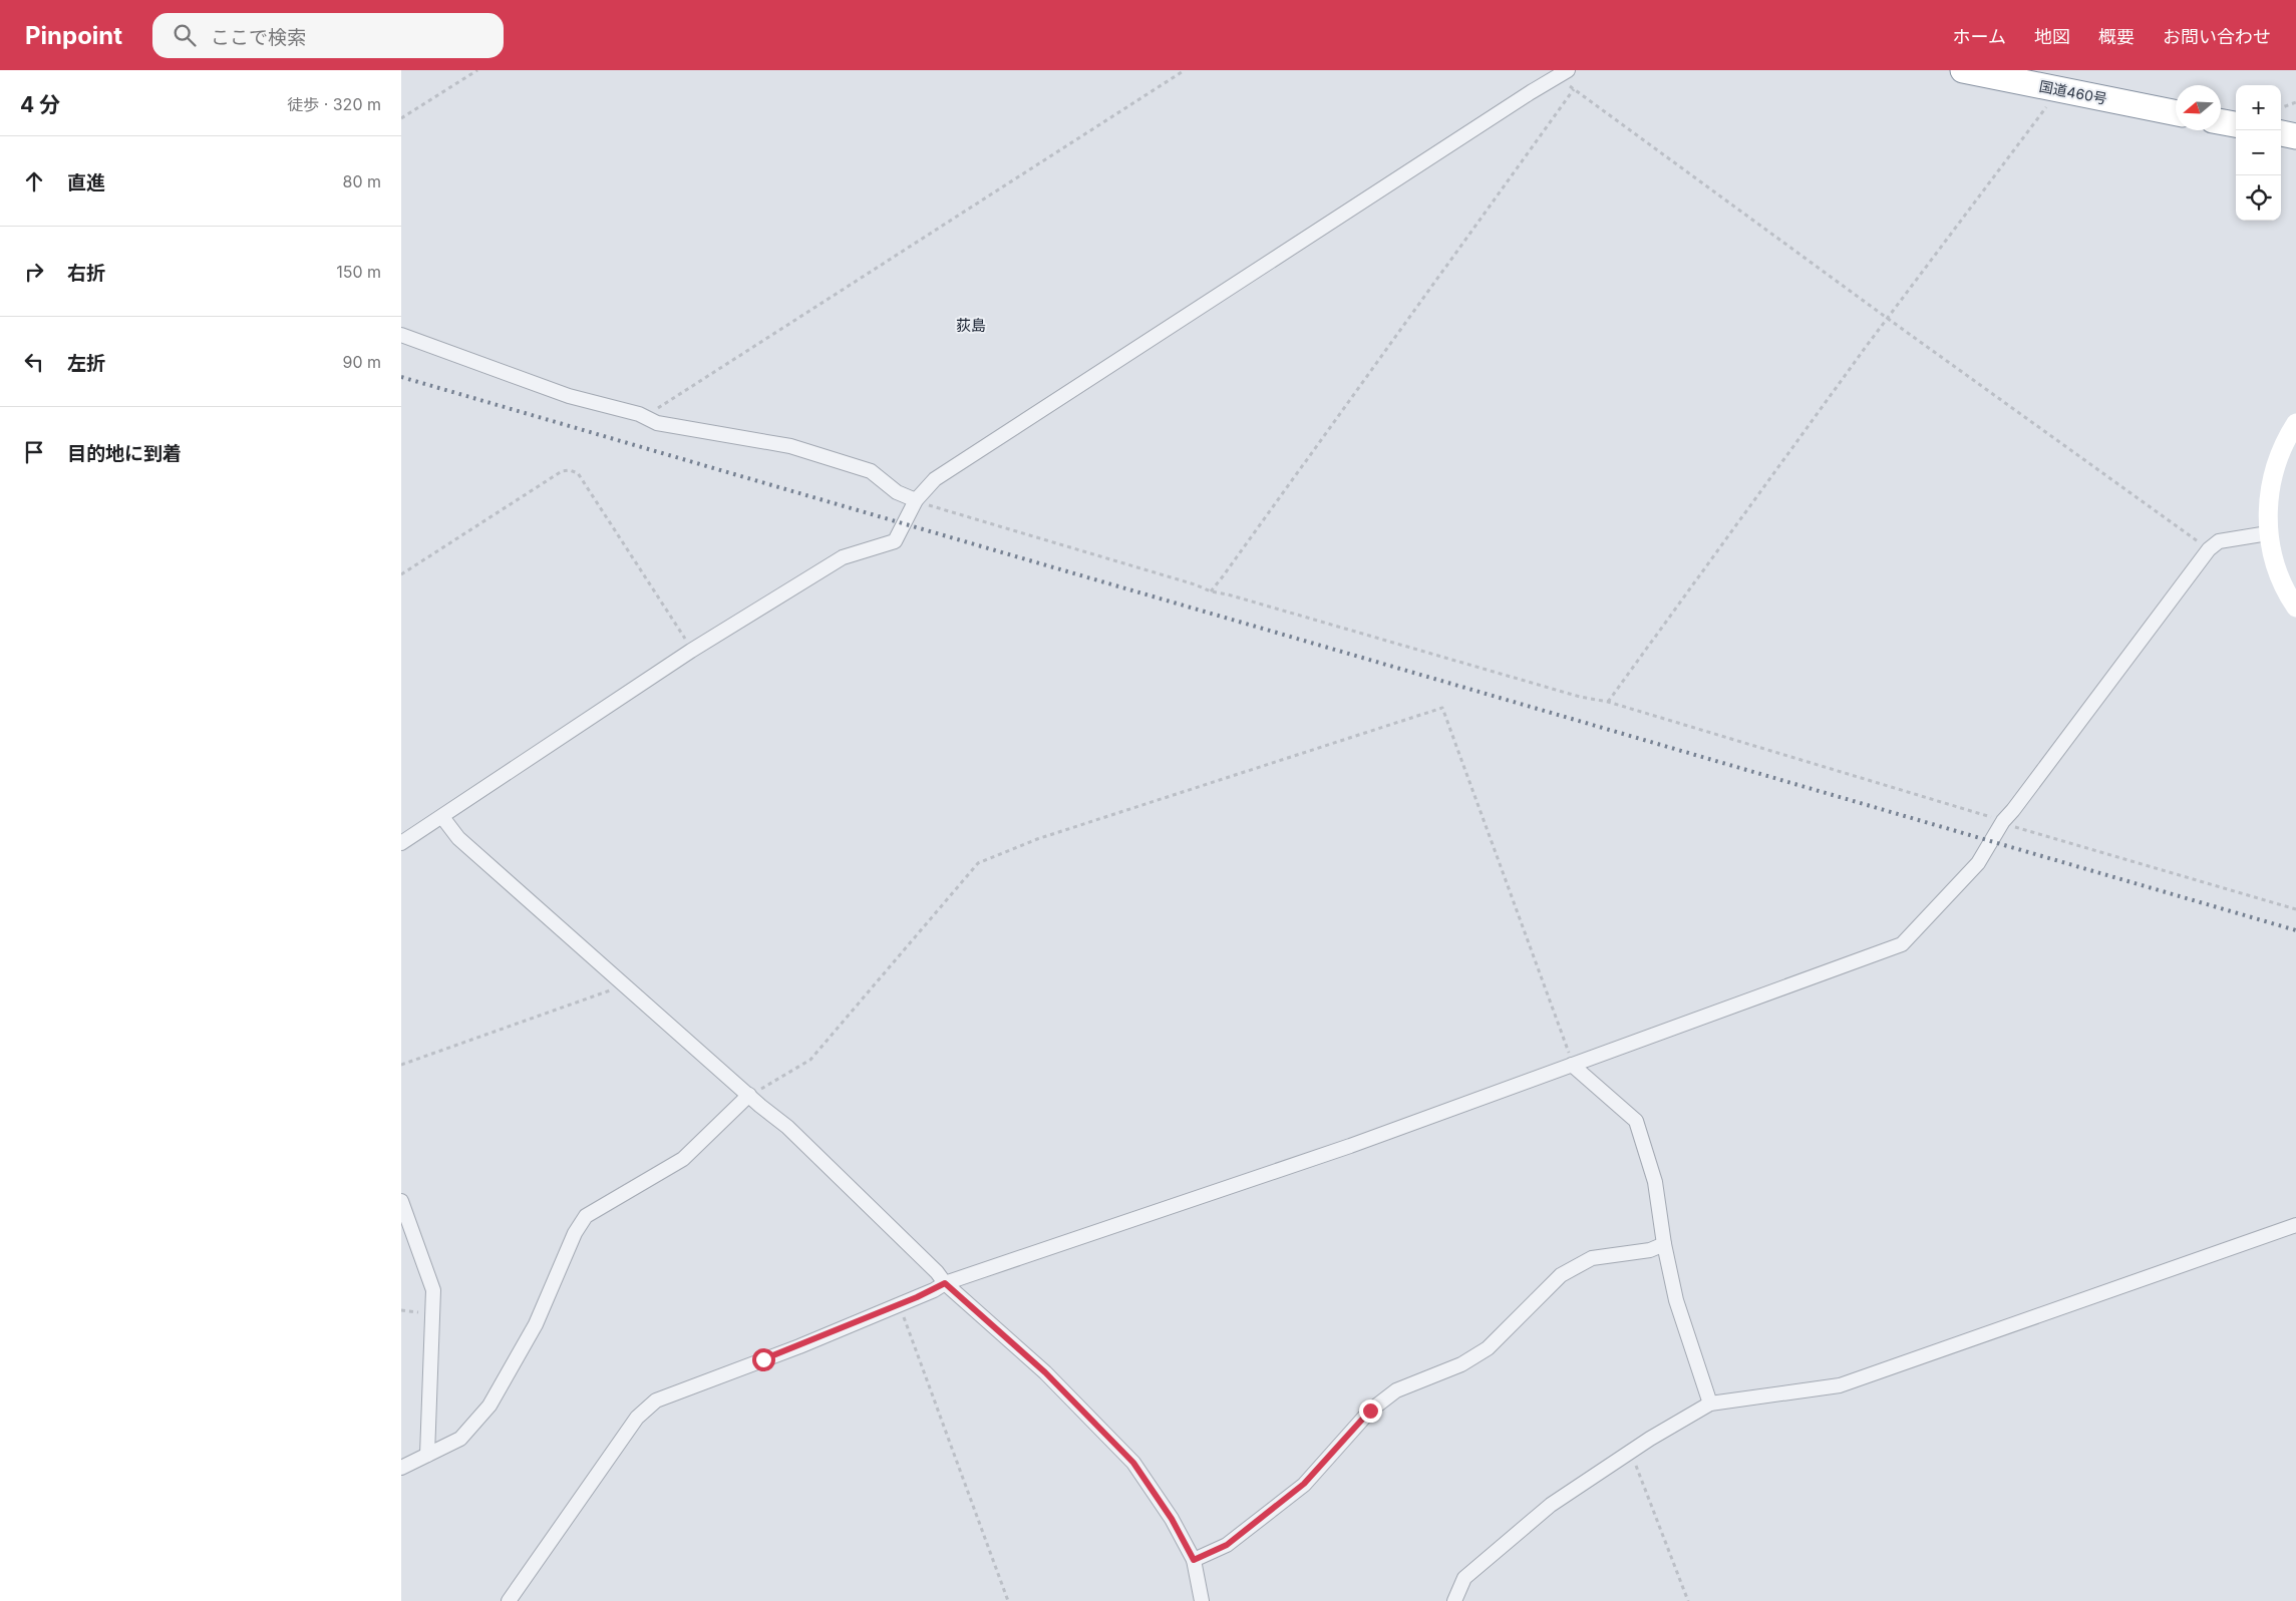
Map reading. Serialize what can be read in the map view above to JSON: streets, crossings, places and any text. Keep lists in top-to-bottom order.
{
  "streets": {
    "highway": ["国道460号"]
  },
  "districts": ["荻島"],
  "north": "left",
  "page": {
    "header": "Pinpoint",
    "search": "ここで検索",
    "nav": [
      "ホーム",
      "地図",
      "概要",
      "お問い合わせ"
    ],
    "heading": ["4 分", "徒歩 · 320 m"],
    "map_buttons": ["+", "−"],
    "list": [
      ["直進", "80 m"],
      ["右折", "150 m"],
      ["左折", "90 m"],
      "目的地に到着"
    ]
  }
}
